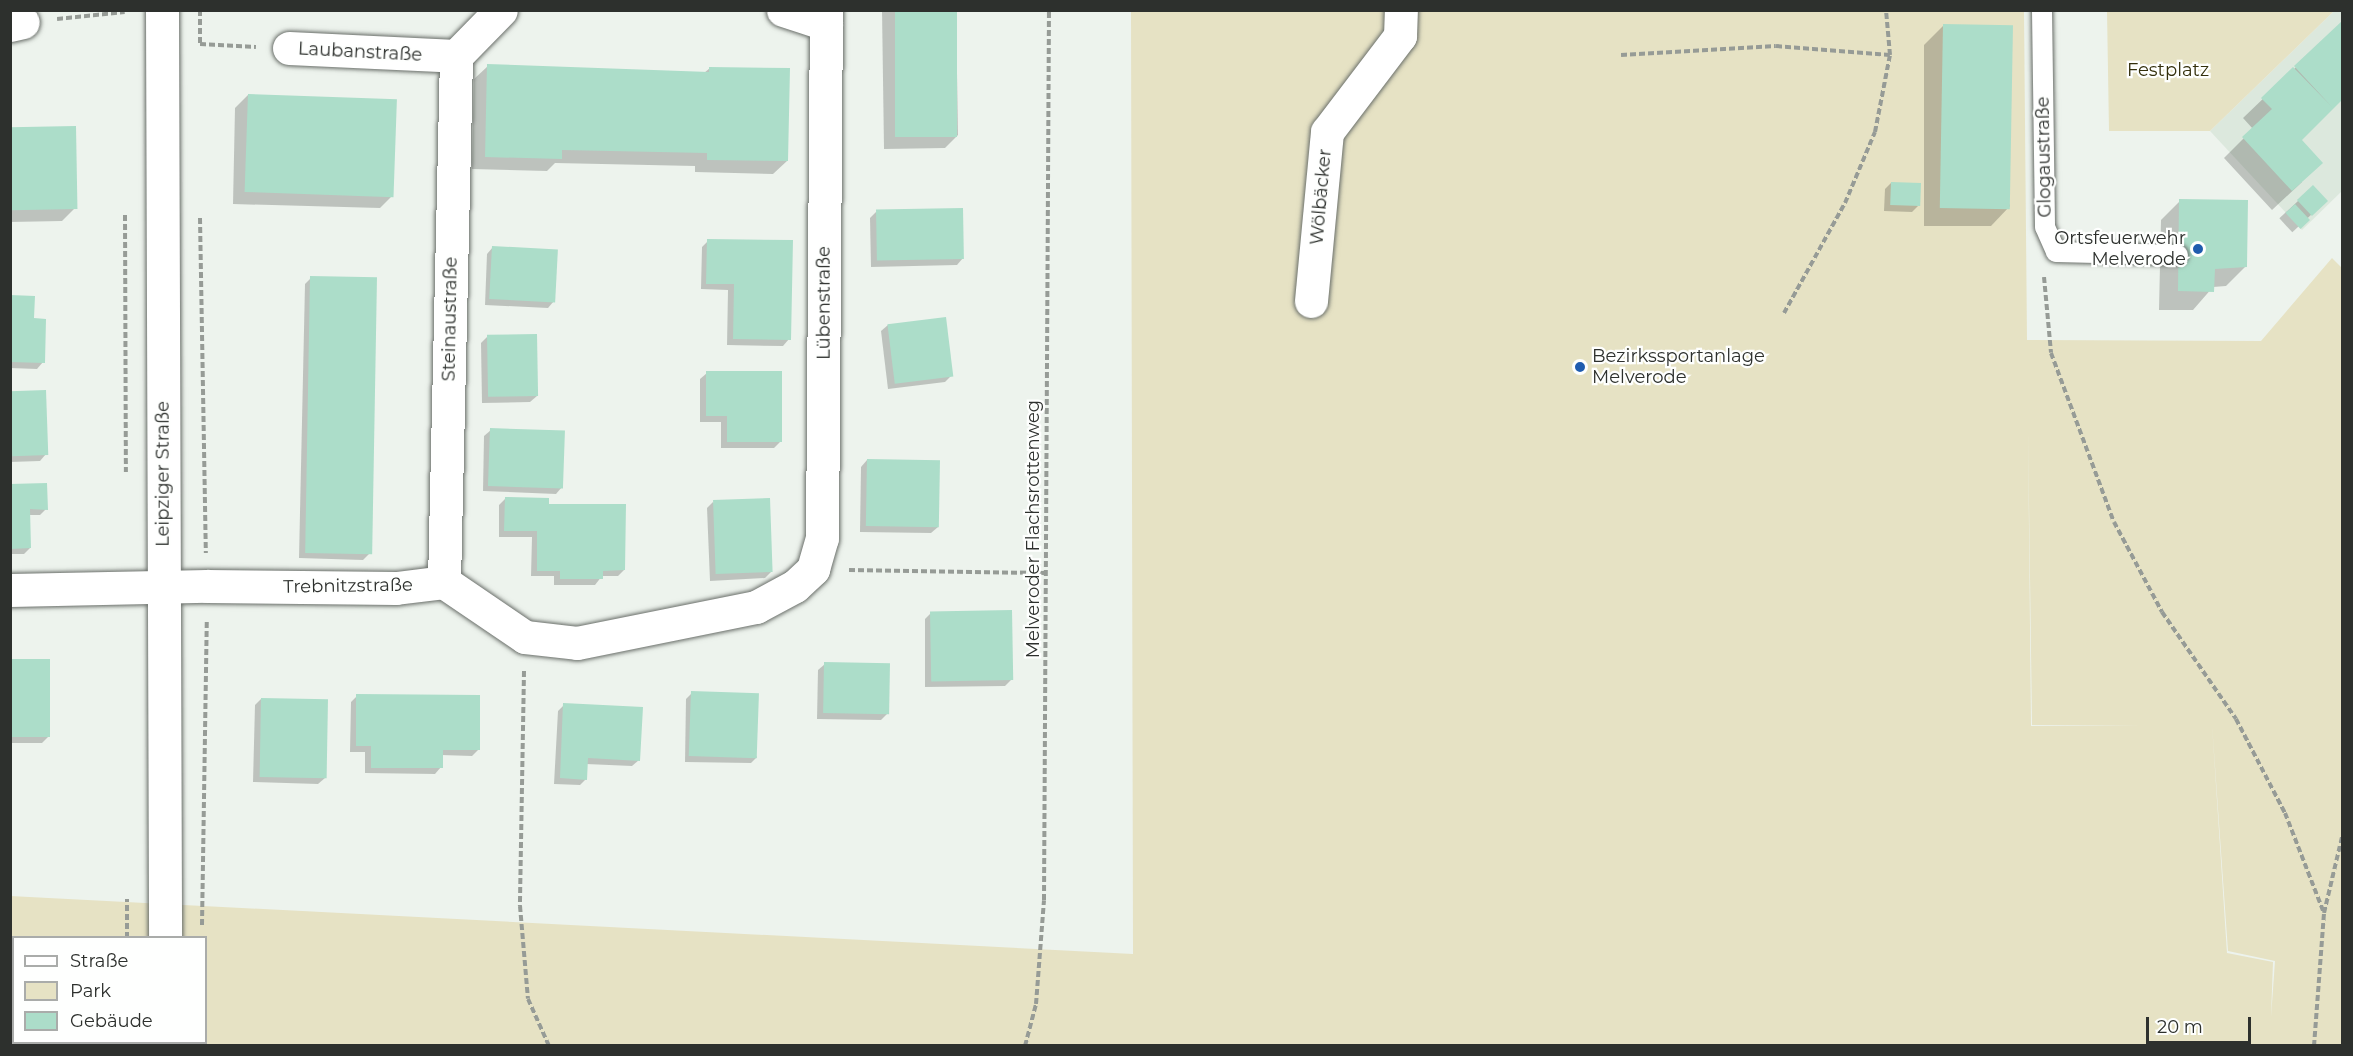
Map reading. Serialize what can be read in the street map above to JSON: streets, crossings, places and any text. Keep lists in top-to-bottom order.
{
  "streets": {
    "street": [
      "Laubanstraße",
      "Wölbäcker",
      "Lübenstraße",
      "Steinaustraße",
      "Leipziger Straße",
      "Trebnitzstraße"
    ],
    "lane": ["Glogaustraße"],
    "path": ["Melveroder Flachsrottenweg"]
  },
  "crossings": [
    ["Laubanstraße", "Steinaustraße"],
    ["Steinaustraße", "Trebnitzstraße"],
    ["Leipziger Straße", "Trebnitzstraße"]
  ],
  "parks": ["Festplatz"],
  "places": ["Ortsfeuerwehr Melverode", "Bezirkssportanlage Melverode"],
  "legend": ["Straße", "Park", "Gebäude"],
  "scale_bar": "20 m"
}
